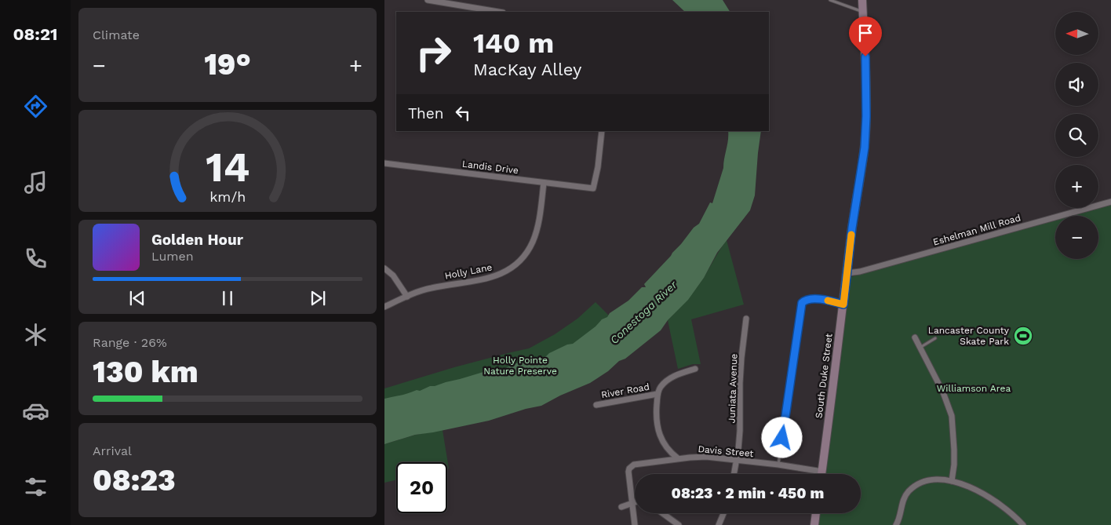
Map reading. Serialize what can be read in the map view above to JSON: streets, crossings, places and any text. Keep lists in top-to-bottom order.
{
  "streets": {
    "main road": ["South Duke Street"],
    "street": [
      "Landis Drive",
      "Eshelman Mill Road",
      "Holly Lane",
      "Juniata Avenue",
      "River Road",
      "Davis Street"
    ]
  },
  "crossings": [
    ["Landis Drive", "Holly Lane"],
    ["Eshelman Mill Road", "South Duke Street"],
    ["South Duke Street", "Davis Street"],
    ["Juniata Avenue", "Davis Street"]
  ],
  "water": ["Conestoga River"],
  "parks": ["Holly Pointe Nature Preserve", "Williamson Area"],
  "places": {
    "sports": ["Lancaster County Skate Park"]
  },
  "north": "left",
  "page": {
    "tabs": "08:21",
    "tile": [
      "Climate",
      ["Range · 26%", "130 km"],
      ["Arrival", "08:23"]
    ],
    "map_buttons": ["+", "−"],
    "turn": ["140 m", "MacKay Alley"],
    "heat": ["−", "19°", "+"],
    "then": "Then",
    "song": ["Golden Hour", "Lumen"],
    "limit": "20",
    "trip": "08:23 · 2 min · 450 m",
    "gauge": ["14", "km/h"]
  }
}
